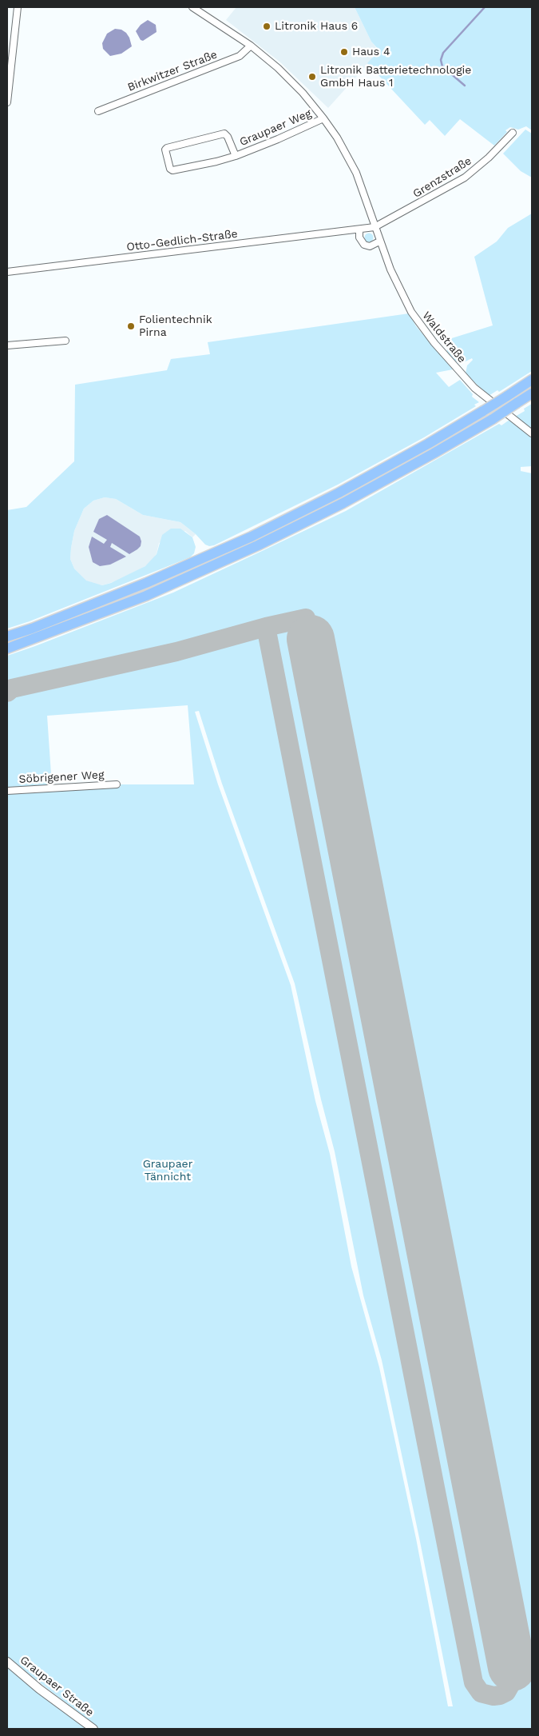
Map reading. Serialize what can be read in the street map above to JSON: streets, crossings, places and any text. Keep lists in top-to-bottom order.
{
  "streets": {
    "street": [
      "Birkwitzer Straße",
      "Graupaer Weg",
      "Grenzstraße",
      "Otto-Gedlich-Straße",
      "Waldstraße",
      "Söbrigener Weg",
      "Graupaer Straße"
    ]
  },
  "crossings": [
    ["Grenzstraße", "Otto-Gedlich-Straße"],
    ["Grenzstraße", "Waldstraße"],
    ["Otto-Gedlich-Straße", "Waldstraße"]
  ],
  "parks": ["Graupaer Tännicht"],
  "places": [
    "Litronik Haus 6",
    "Haus 4",
    "Litronik Batterietechnologie GmbH Haus 1",
    "Folientechnik Pirna"
  ]
}
